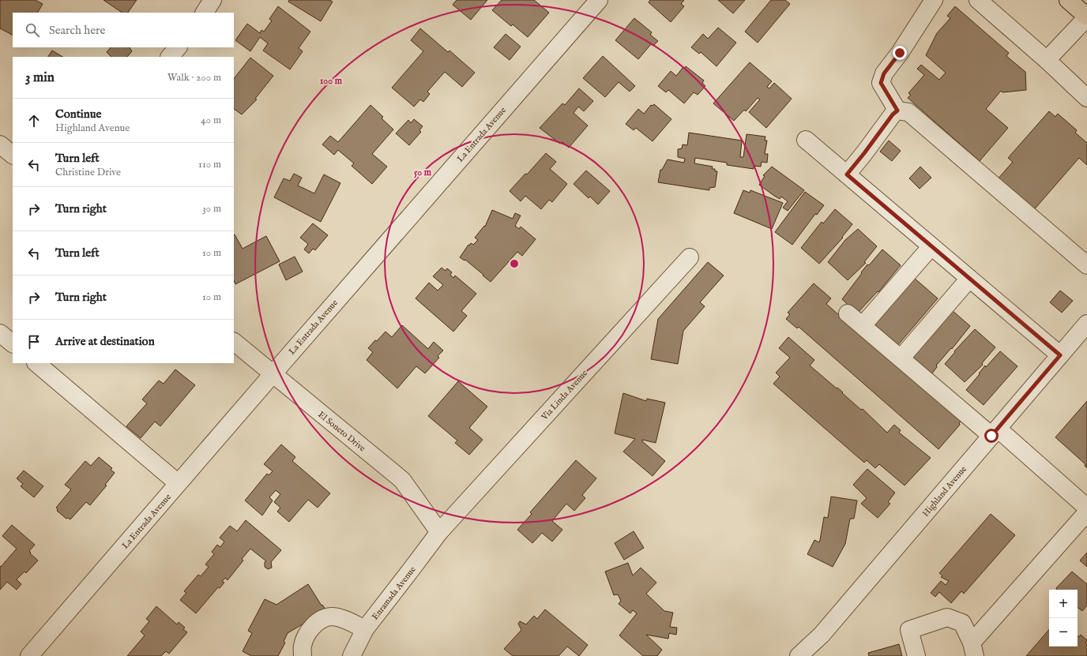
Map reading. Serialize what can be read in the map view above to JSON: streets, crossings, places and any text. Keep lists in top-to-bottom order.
{
  "streets": {
    "street": [
      "La Entrada Avenue",
      "Via Linda Avenue",
      "El Soneto Drive",
      "Highland Avenue",
      "Enramada Avenue"
    ]
  },
  "crossings": [
    ["La Entrada Avenue", "El Soneto Drive"],
    ["Via Linda Avenue", "El Soneto Drive"],
    ["Via Linda Avenue", "Enramada Avenue"],
    ["El Soneto Drive", "Enramada Avenue"]
  ],
  "page": {
    "search": "Search here",
    "heading": ["3 min", "Walk · 200 m"],
    "list": [
      ["Continue", "Highland Avenue", "40 m"],
      ["Turn left", "Christine Drive", "110 m"],
      ["Turn right", "30 m"],
      ["Turn left", "10 m"],
      ["Turn right", "10 m"],
      "Arrive at destination"
    ],
    "map_buttons": ["+", "−"]
  },
  "rings": ["100 m", "50 m"]
}
